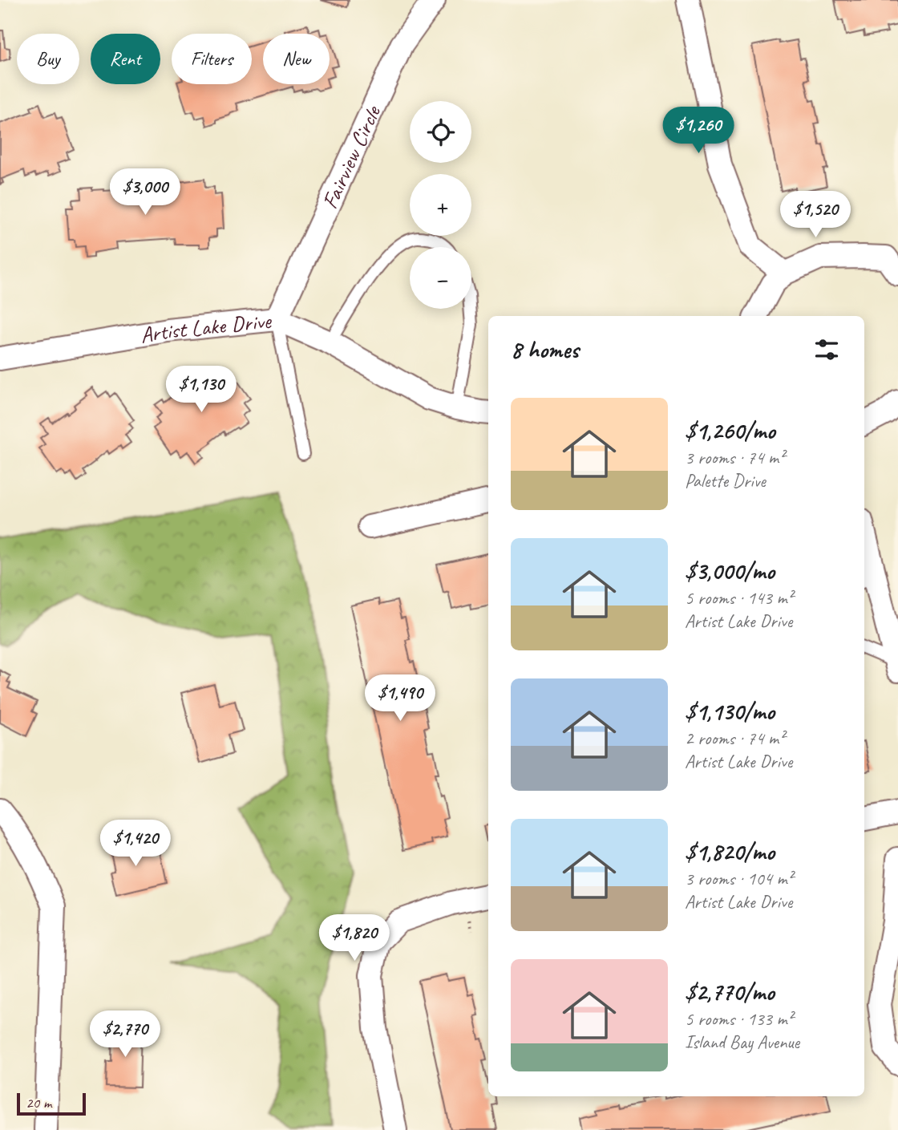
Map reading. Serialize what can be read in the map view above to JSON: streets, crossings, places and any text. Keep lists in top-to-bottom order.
{
  "streets": {
    "street": ["Fairview Circle", "Artist Lake Drive"]
  },
  "crossings": [
    ["Fairview Circle", "Artist Lake Drive"]
  ],
  "scale_bar": "20 m",
  "page": {
    "chip": [
      "Buy",
      "Rent",
      "Filters",
      "New"
    ],
    "map_buttons": ["+", "−"],
    "price": [
      "$1,260",
      "$3,000",
      "$1,520",
      "$1,130",
      "$1,490",
      "$1,420",
      "$1,820",
      "$2,770"
    ],
    "heading": "8 homes",
    "list": [
      {
        "name": "$1,260/mo",
        "note": "3 rooms · 74 m² · Palette Drive"
      },
      {
        "name": "$3,000/mo",
        "note": "5 rooms · 143 m² · Artist Lake Drive"
      },
      {
        "name": "$1,130/mo",
        "note": "2 rooms · 74 m² · Artist Lake Drive"
      },
      {
        "name": "$1,820/mo",
        "note": "3 rooms · 104 m² · Artist Lake Drive"
      },
      {
        "name": "$2,770/mo",
        "note": "5 rooms · 133 m² · Island Bay Avenue"
      }
    ],
    "scale": "20 m"
  }
}
